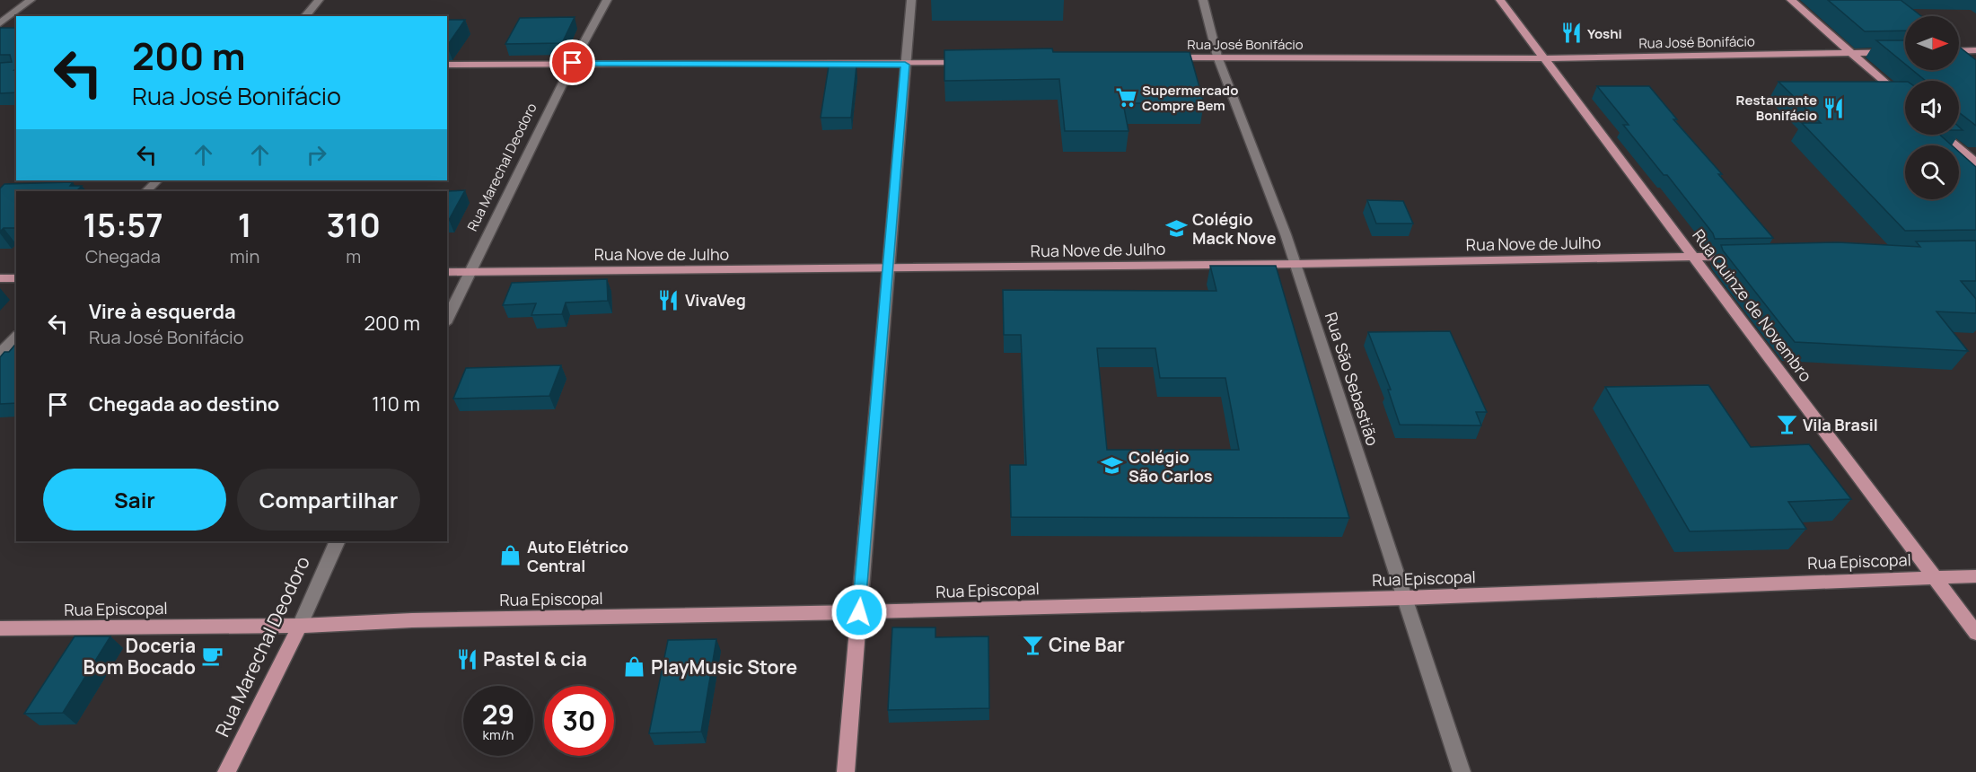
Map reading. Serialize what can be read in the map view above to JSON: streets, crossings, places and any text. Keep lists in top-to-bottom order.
{
  "streets": {
    "main road": [
      "Rua José Bonifácio",
      "Rua Marechal Deodoro",
      "Rua Nove de Julho",
      "Rua Quinze de Novembro",
      "Rua Episcopal"
    ],
    "street": ["Rua São Sebastião"]
  },
  "crossings": [
    ["Rua José Bonifácio", "Rua Quinze de Novembro"],
    ["Rua José Bonifácio", "Rua São Sebastião"],
    ["Rua Marechal Deodoro", "Rua Nove de Julho"],
    ["Rua Marechal Deodoro", "Rua Episcopal"],
    ["Rua Nove de Julho", "Rua Quinze de Novembro"],
    ["Rua Nove de Julho", "Rua São Sebastião"],
    ["Rua Quinze de Novembro", "Rua Episcopal"],
    ["Rua São Sebastião", "Rua Episcopal"]
  ],
  "places": {
    "restaurant": [
      "Yoshi",
      "Restaurante Bonifácio",
      "VivaVeg",
      "Pastel & cia"
    ],
    "supermarket": ["Supermercado Compre Bem"],
    "school or university": ["Colégio Mack Nove", "Colégio São Carlos"],
    "bar": ["Vila Brasil", "Cine Bar"],
    "shop": ["Auto Elétrico Central", "PlayMusic Store"],
    "cafe": ["Doceria Bom Bocado"]
  },
  "north": "right",
  "page": {
    "turn": ["200 m", "Rua José Bonifácio"],
    "eta": [
      "15:57",
      "Chegada",
      "1",
      "min",
      "310",
      "m"
    ],
    "list": [
      {
        "name": "Vire à esquerda",
        "note": "Rua José Bonifácio",
        "value": "200 m"
      },
      {
        "name": "Chegada ao destino",
        "value": "110 m"
      }
    ],
    "buttons": ["Sair", "Compartilhar"],
    "speed": "29 km/h",
    "limit": "30"
  }
}
